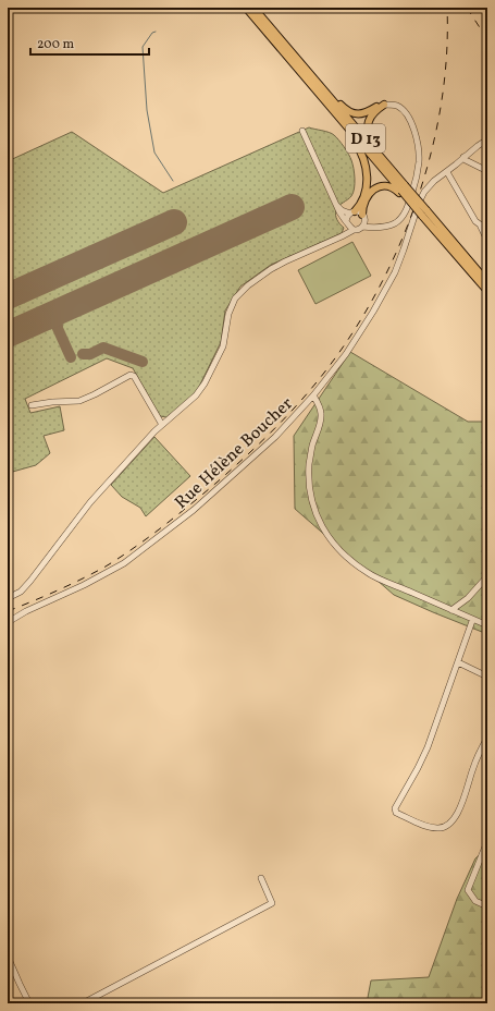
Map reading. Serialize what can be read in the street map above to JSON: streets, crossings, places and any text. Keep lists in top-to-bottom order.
{
  "streets": {
    "main road": ["D 13"],
    "street": ["Rue Hélène Boucher"]
  },
  "scale_bar": "200 m"
}
